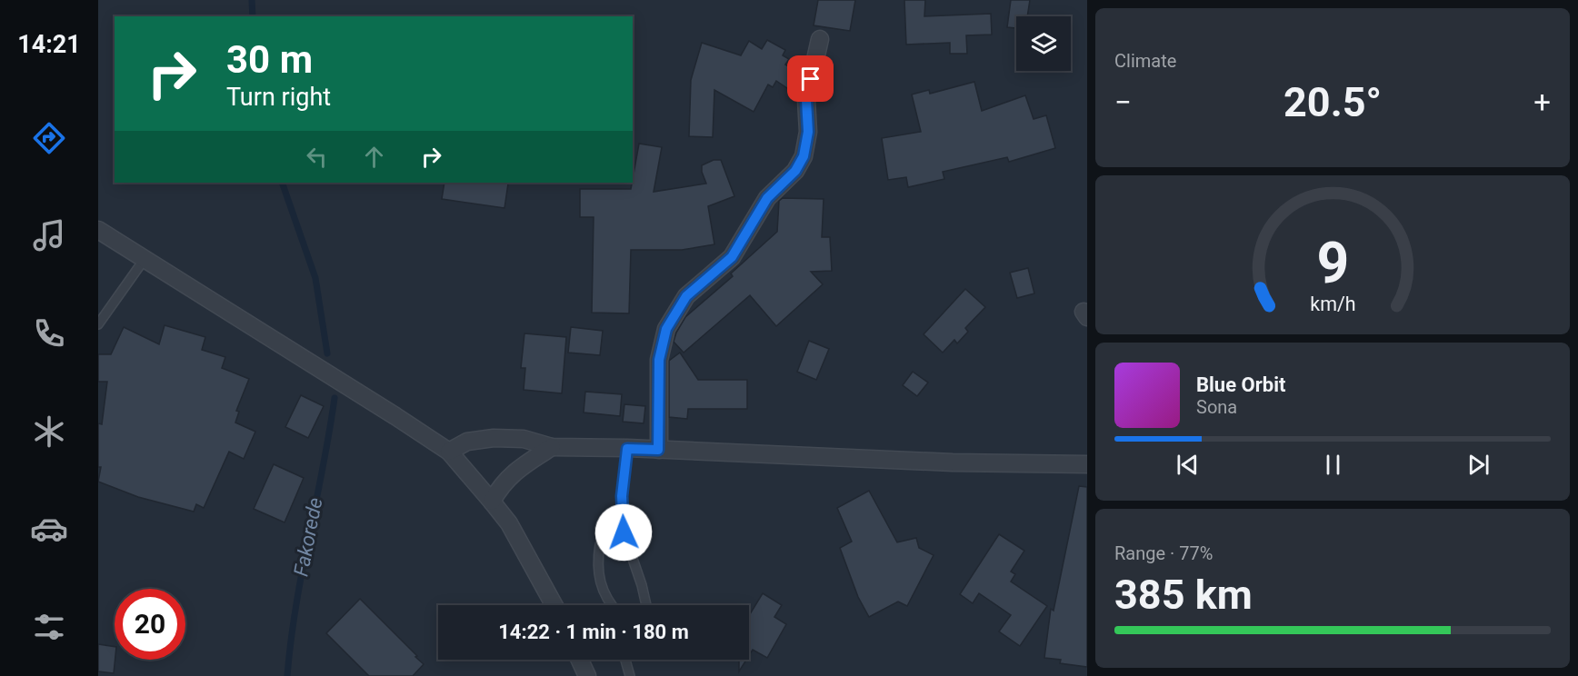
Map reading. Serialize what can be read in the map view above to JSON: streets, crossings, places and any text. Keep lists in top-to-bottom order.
{
  "water": ["Fakorede"],
  "page": {
    "tabs": "14:21",
    "tile": [
      "Climate",
      ["Range · 77%", "385 km"]
    ],
    "turn": ["30 m", "Turn right"],
    "heat": ["−", "20.5°", "+"],
    "song": ["Blue Orbit", "Sona"],
    "limit": "20",
    "trip": "14:22 · 1 min · 180 m",
    "gauge": ["9", "km/h"]
  }
}
